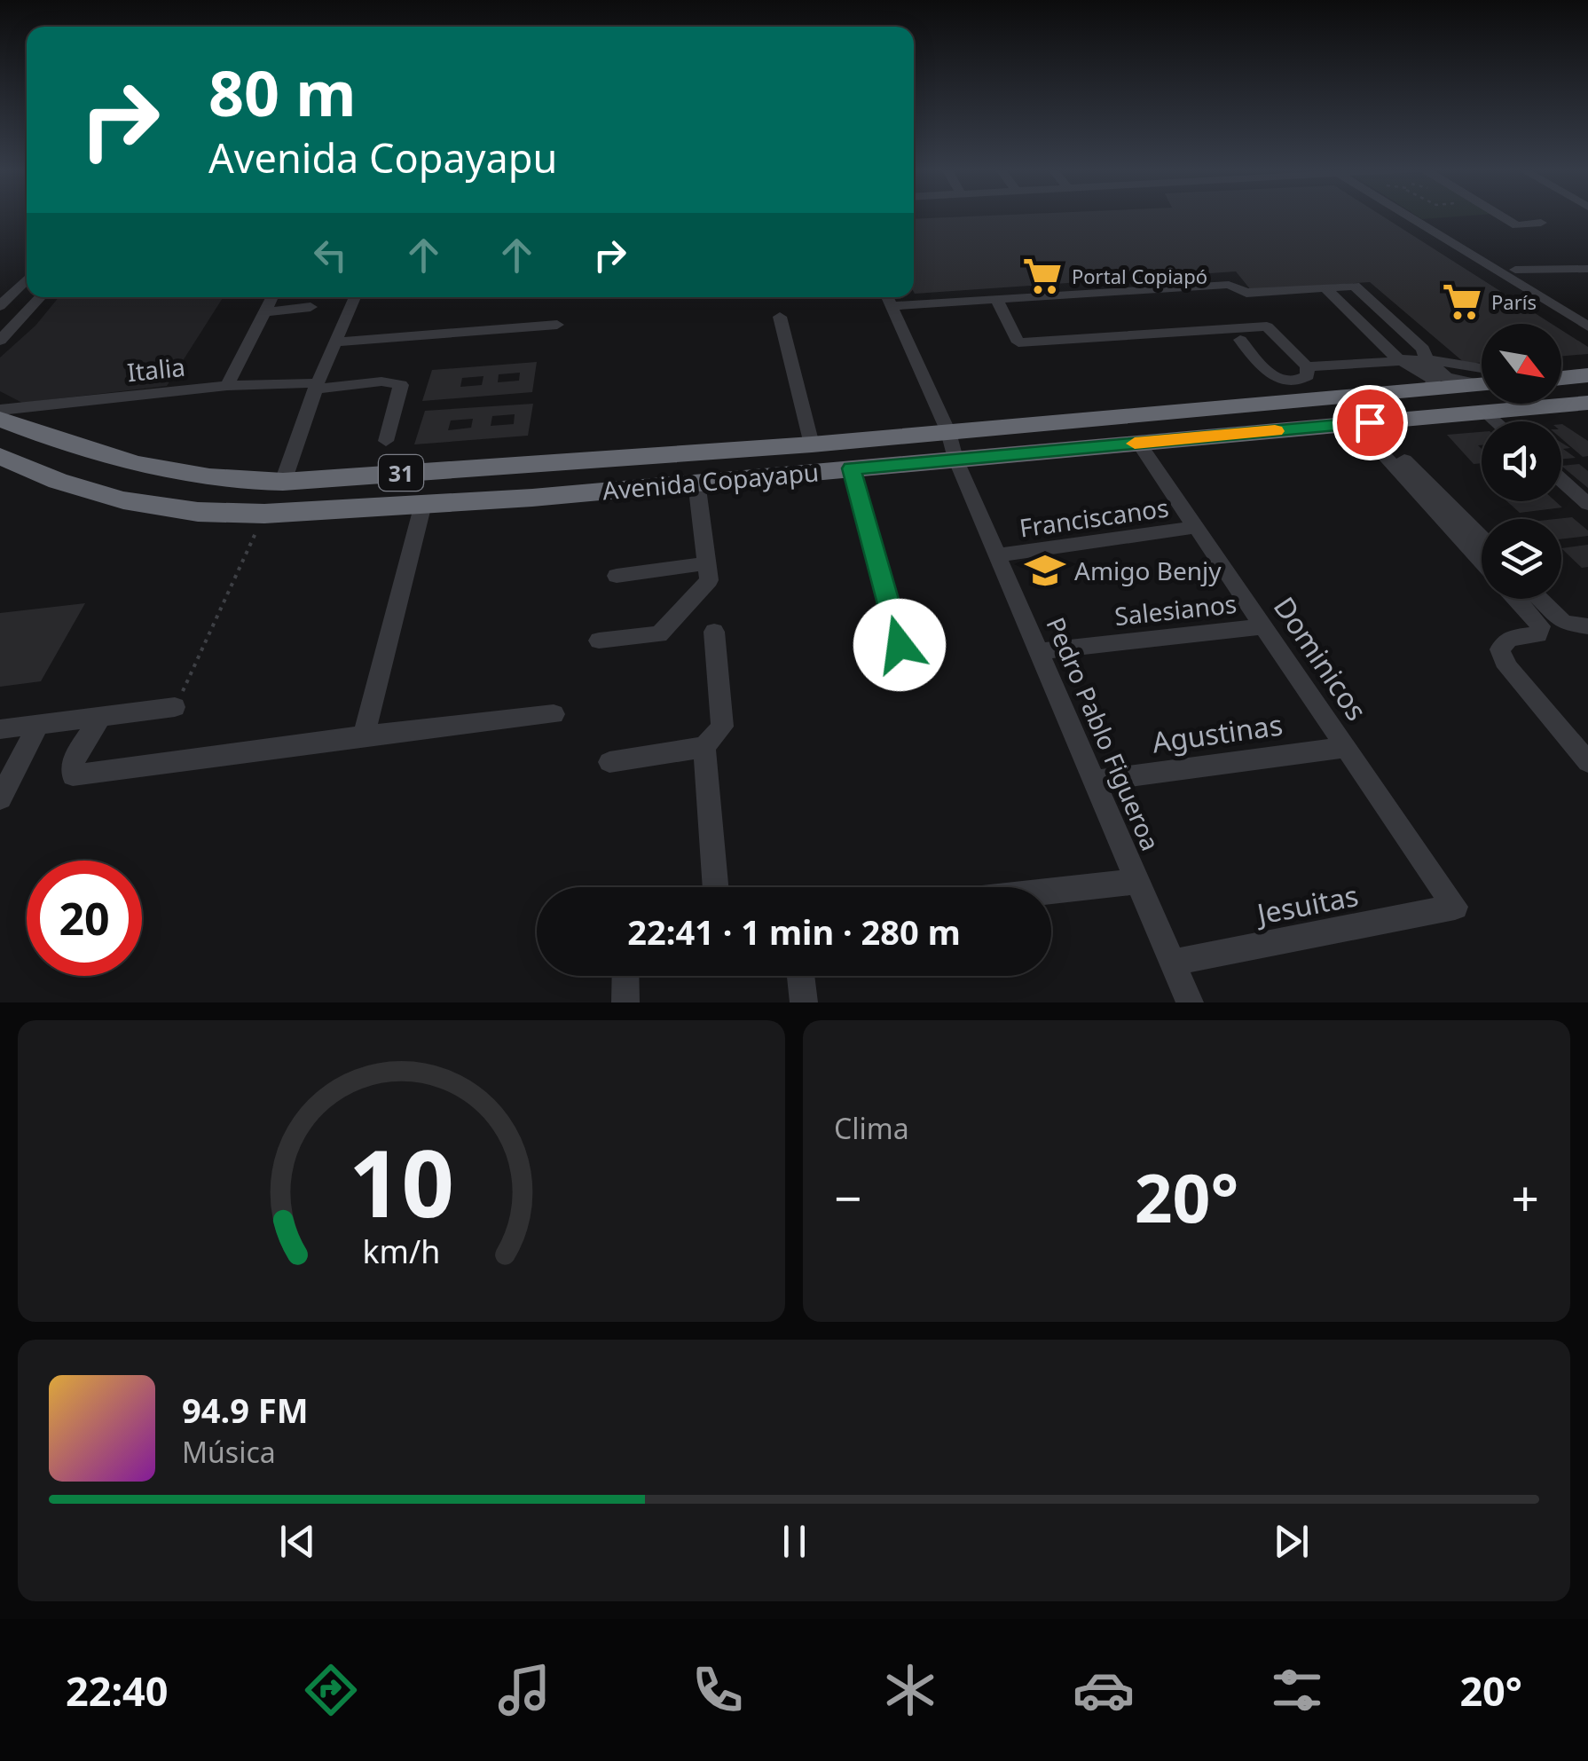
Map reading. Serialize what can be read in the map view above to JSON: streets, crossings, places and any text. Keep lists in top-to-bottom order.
{
  "streets": {
    "highway": ["31", "Avenida Copayapu"],
    "street": [
      "Italia",
      "Franciscanos",
      "Salesianos",
      "Dominicos",
      "Agustinas",
      "Pedro Pablo Figueroa",
      "Jesuitas"
    ]
  },
  "crossings": [
    ["Avenida Copayapu", "Dominicos"],
    ["Avenida Copayapu", "Pedro Pablo Figueroa"],
    ["Franciscanos", "Dominicos"],
    ["Franciscanos", "Pedro Pablo Figueroa"],
    ["Salesianos", "Dominicos"],
    ["Salesianos", "Pedro Pablo Figueroa"],
    ["Dominicos", "Agustinas"],
    ["Dominicos", "Jesuitas"],
    ["Agustinas", "Pedro Pablo Figueroa"],
    ["Pedro Pablo Figueroa", "Jesuitas"]
  ],
  "places": {
    "supermarket": ["Portal Copiapó", "París"],
    "school or university": ["Amigo Benjy"]
  },
  "north": "bottom right",
  "page": {
    "turn": ["80 m", "Avenida Copayapu"],
    "limit": "20",
    "trip": "22:41 · 1 min · 280 m",
    "tile": "Clima",
    "heat": ["−", "20°", "+"],
    "song": ["94.9 FM", "Música"],
    "tabs": ["22:40", "20°"],
    "gauge": ["10", "km/h"]
  }
}
